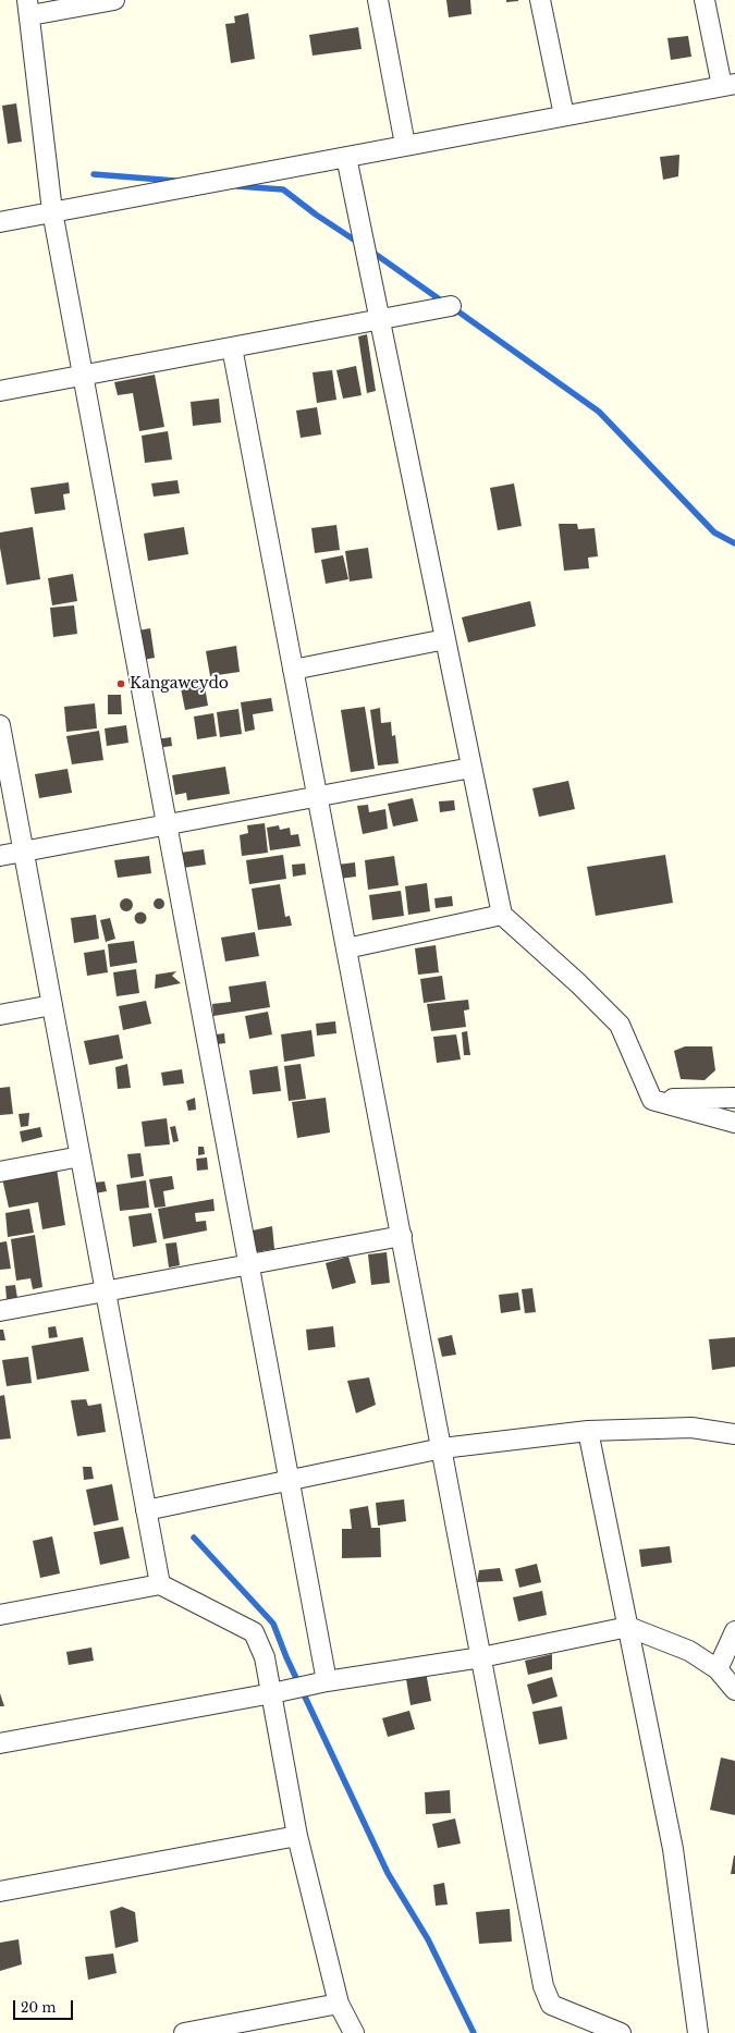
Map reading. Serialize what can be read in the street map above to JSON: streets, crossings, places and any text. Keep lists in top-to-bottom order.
{
  "places": ["Kangaweydo"],
  "scale_bar": "20 m"
}
